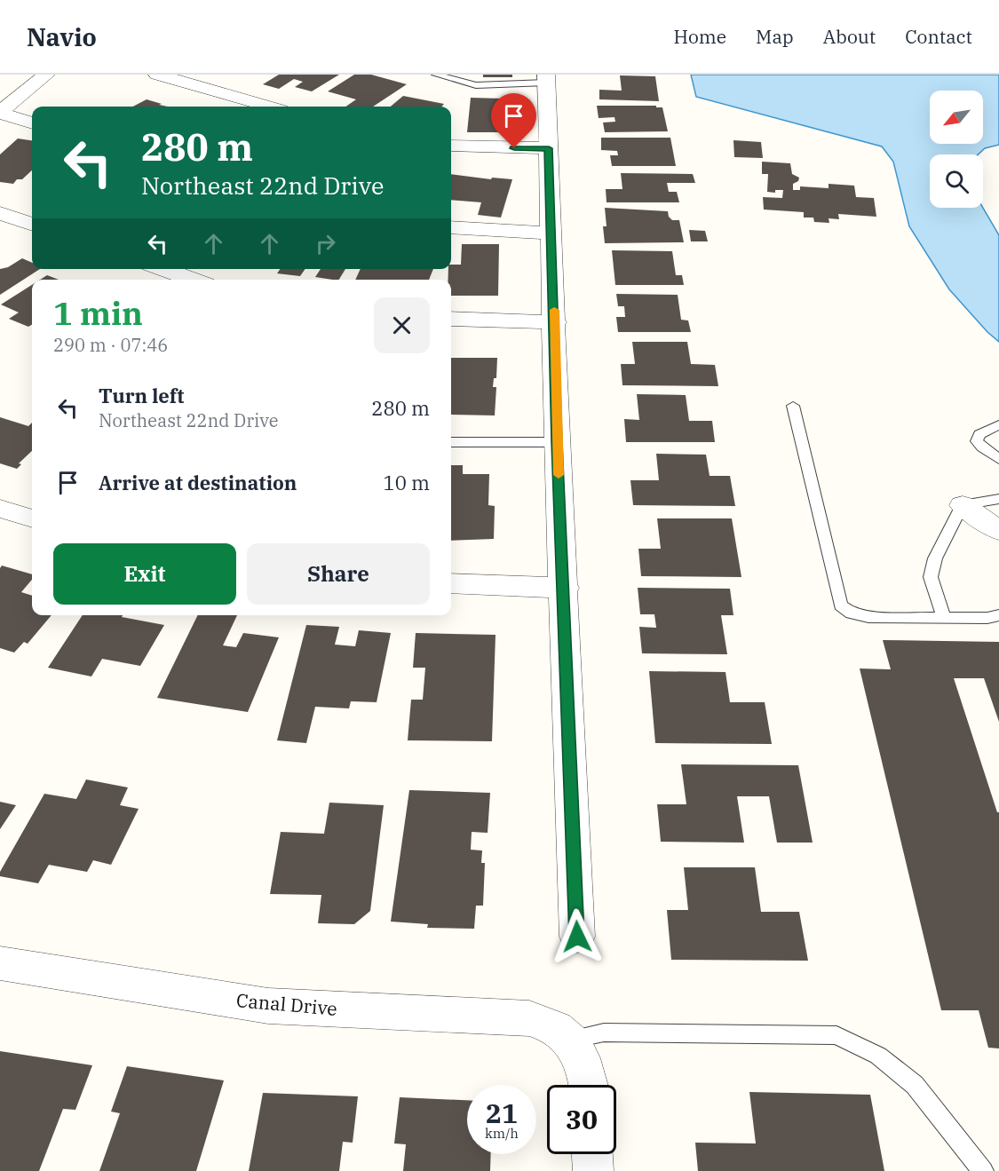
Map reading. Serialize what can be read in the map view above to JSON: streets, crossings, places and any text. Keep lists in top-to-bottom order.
{
  "streets": {
    "street": ["Canal Drive"]
  },
  "north": "bottom left",
  "page": {
    "header": "Navio",
    "nav": [
      "Home",
      "Map",
      "About",
      "Contact"
    ],
    "turn": ["280 m", "Northeast 22nd Drive"],
    "heading": ["1 min", "290 m · 07:46"],
    "list": [
      {
        "name": "Turn left",
        "note": "Northeast 22nd Drive",
        "value": "280 m"
      },
      {
        "name": "Arrive at destination",
        "value": "10 m"
      }
    ],
    "buttons": ["Exit", "Share"],
    "speed": "21 km/h",
    "limit": "30"
  }
}
